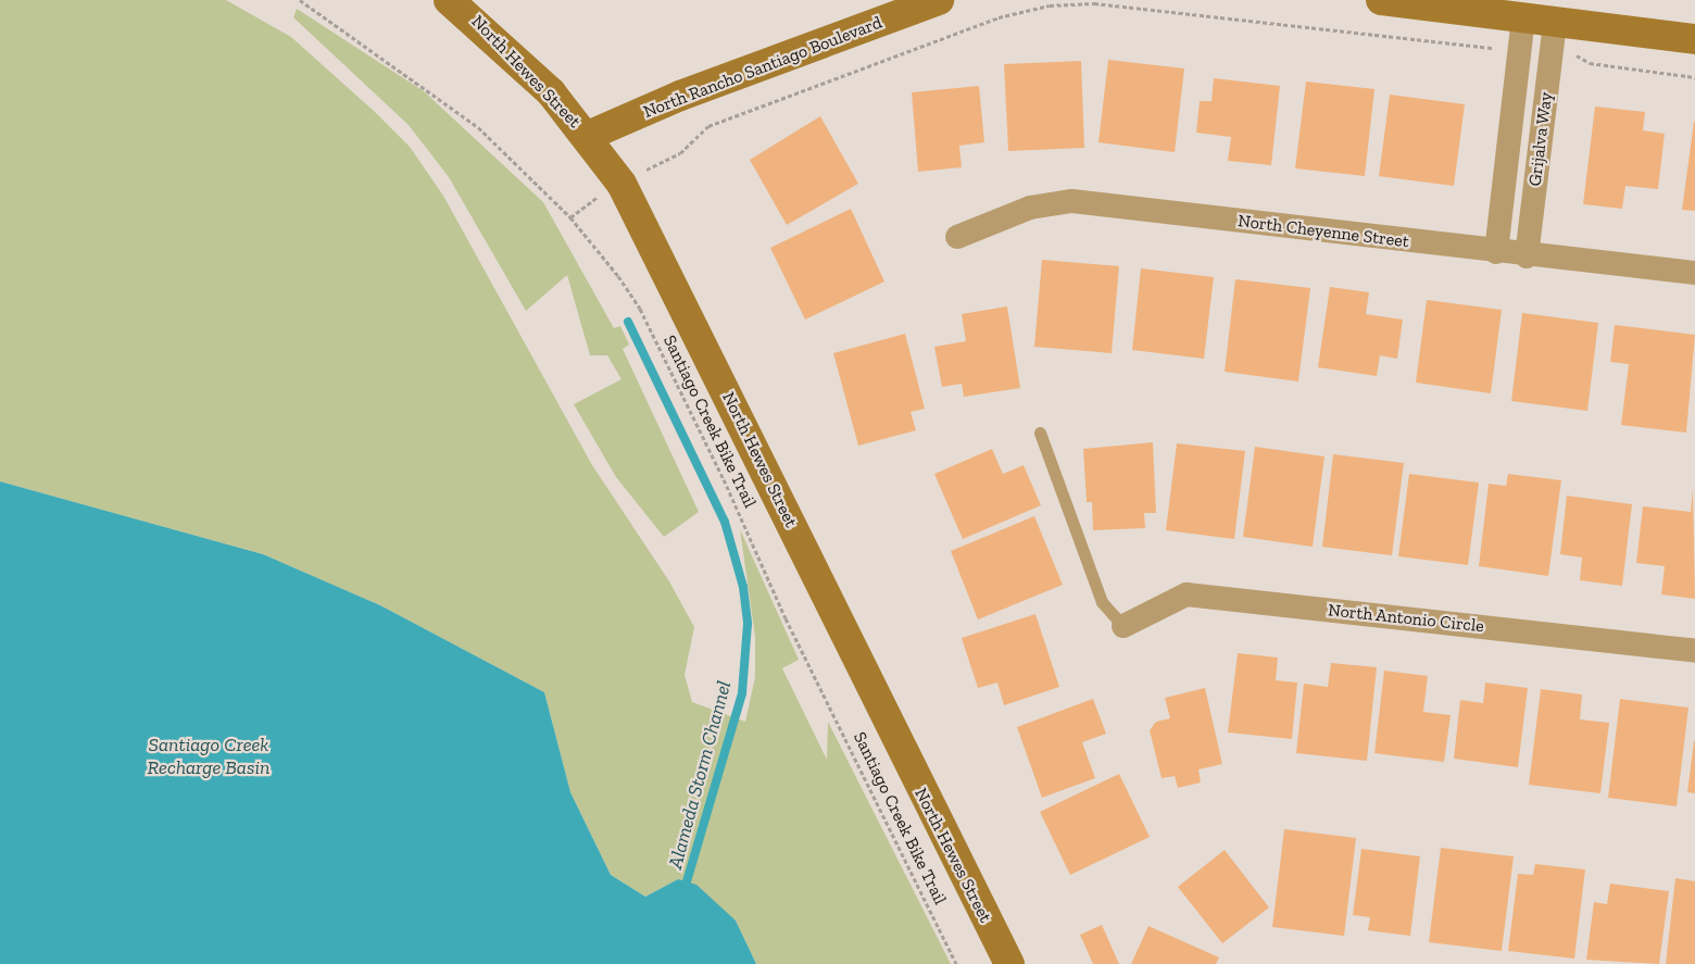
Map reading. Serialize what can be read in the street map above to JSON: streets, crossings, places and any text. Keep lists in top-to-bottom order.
{
  "streets": {
    "main road": ["North Rancho Santiago Boulevard", "North Hewes Street"],
    "street": ["Grijalva Way", "North Cheyenne Street", "North Antonio Circle"],
    "path": ["Santiago Creek Bike Trail"]
  },
  "crossings": [
    ["North Rancho Santiago Boulevard", "North Hewes Street"],
    ["Grijalva Way", "North Cheyenne Street"]
  ],
  "water": ["Santiago Creek Recharge Basin", "Alameda Storm Channel"]
}
